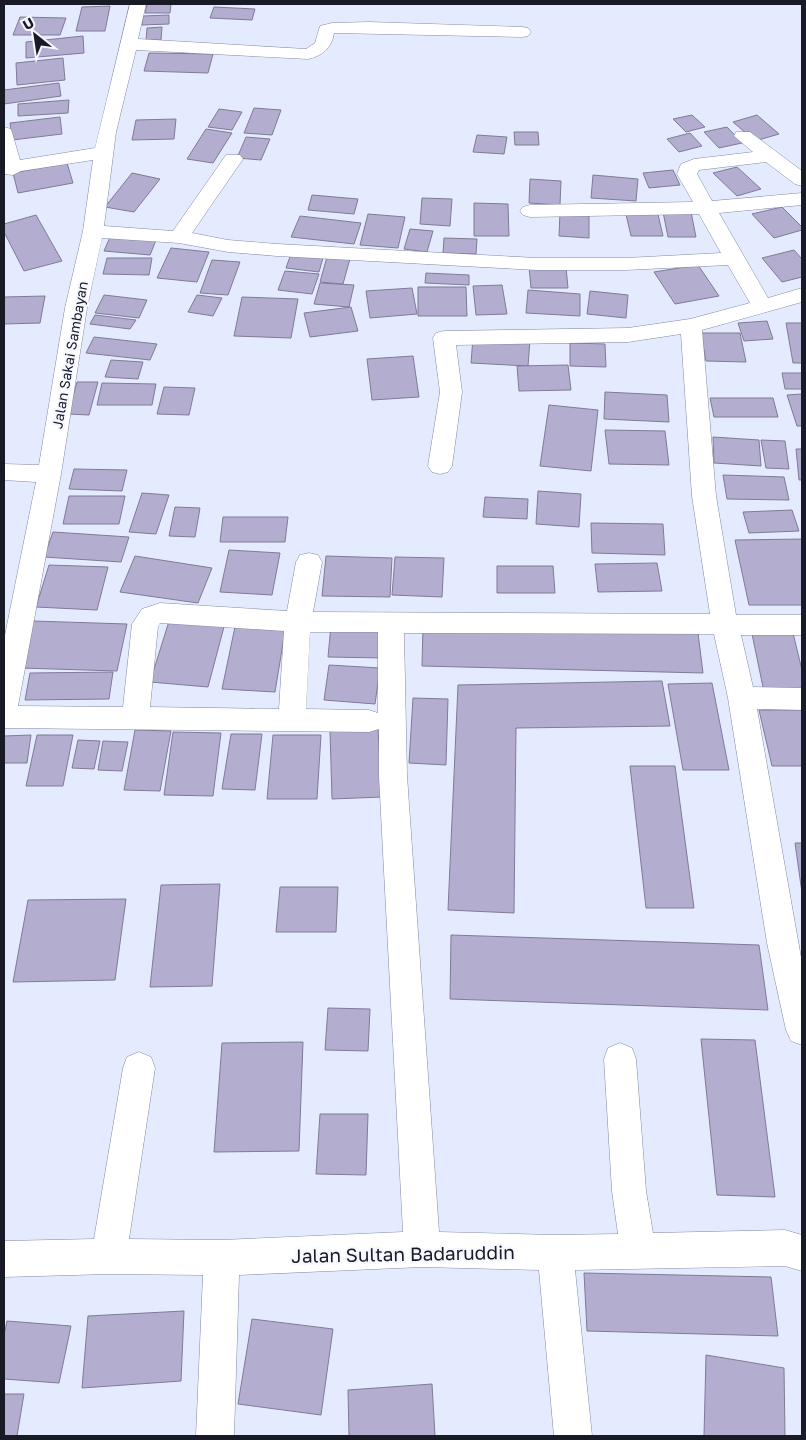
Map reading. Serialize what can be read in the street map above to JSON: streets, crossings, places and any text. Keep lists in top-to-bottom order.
{
  "streets": {
    "street": ["Jalan Sakai Sambayan", "Jalan Sultan Badaruddin"]
  },
  "north": "top left"
}
